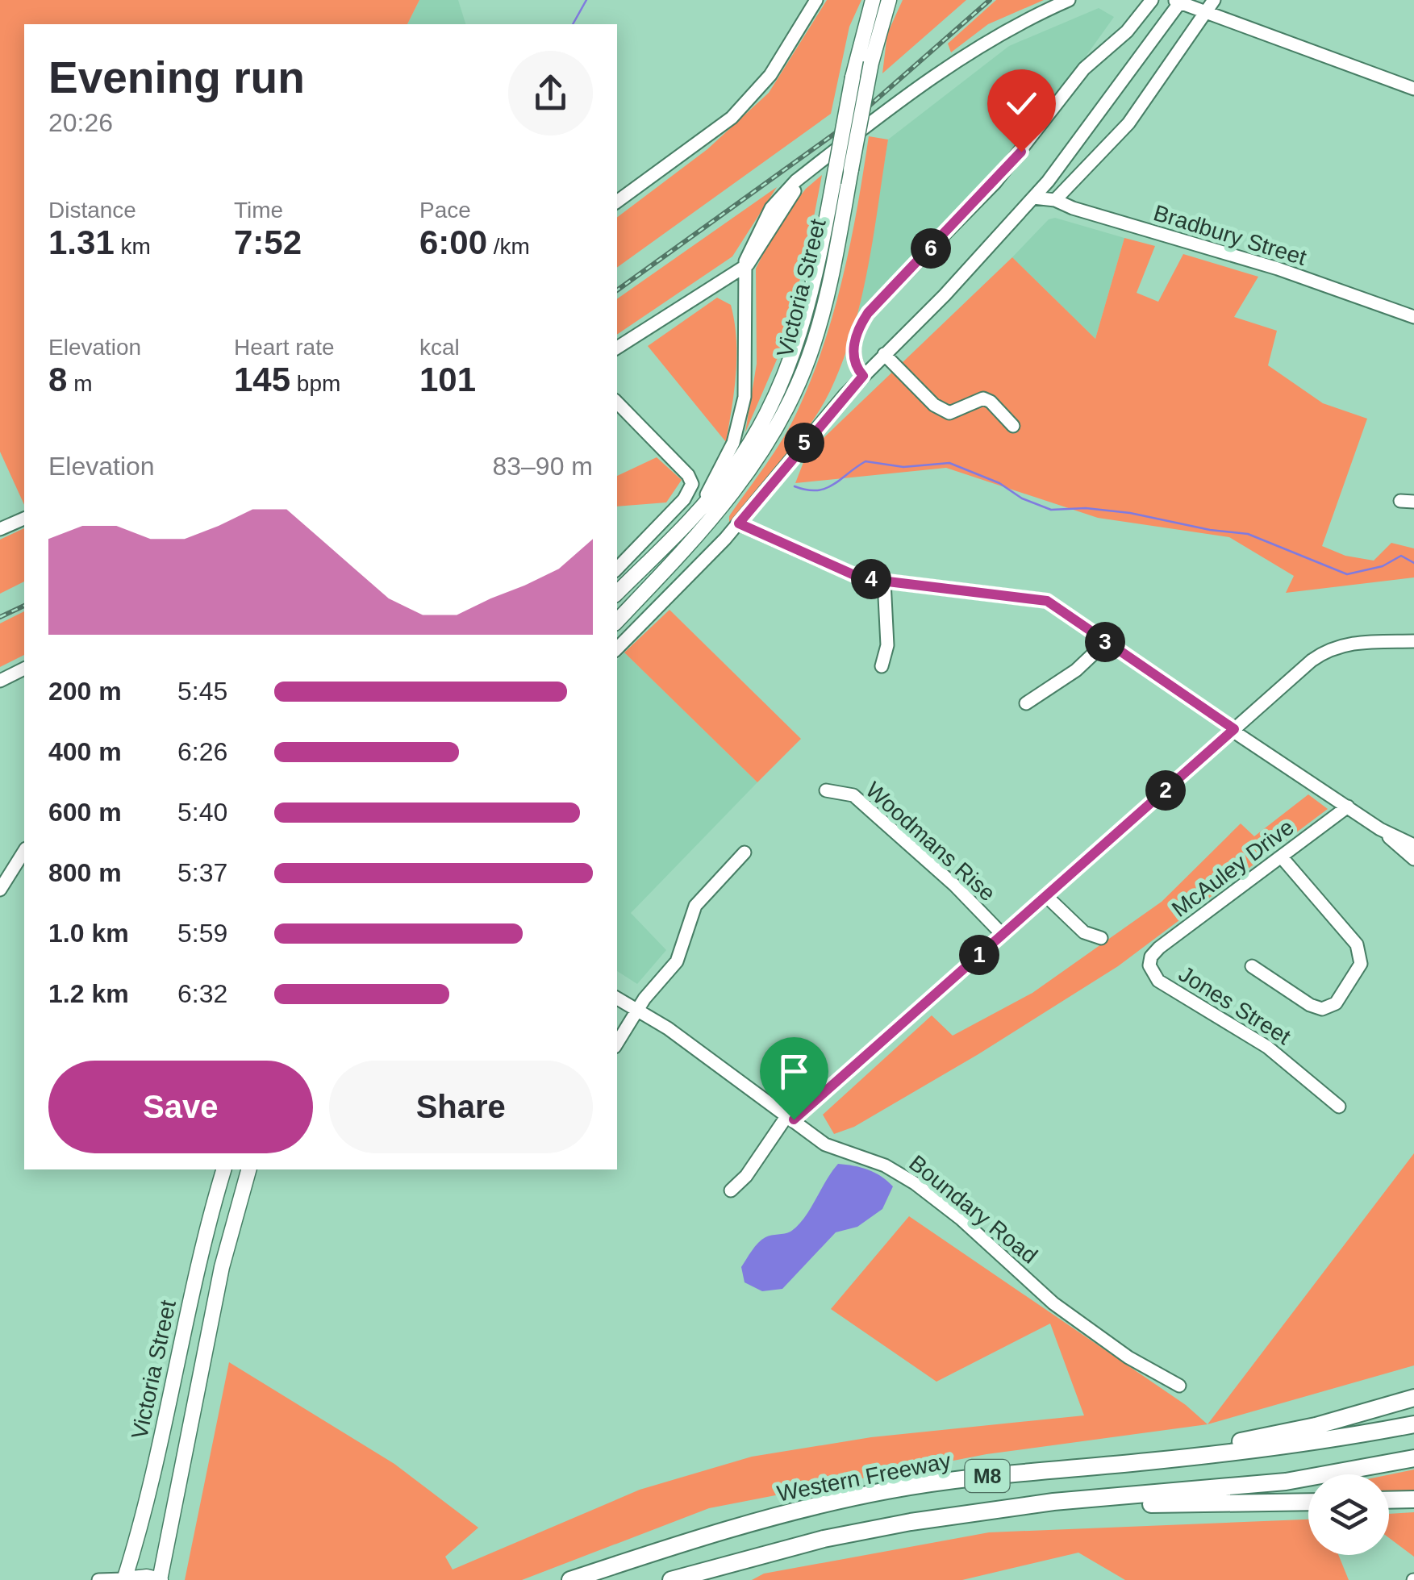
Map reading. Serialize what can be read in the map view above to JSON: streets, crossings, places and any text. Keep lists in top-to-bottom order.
{
  "streets": {
    "highway": ["M8", "Western Freeway"],
    "main road": ["Victoria Street"],
    "street": [
      "Bradbury Street",
      "Woodmans Rise",
      "McAuley Drive",
      "Jones Street",
      "Boundary Road"
    ]
  },
  "crossings": [
    ["McAuley Drive", "Jones Street"]
  ],
  "page": {
    "heading": ["Evening run", "20:26"],
    "stats": [
      ["Distance", "1.31 km"],
      ["Time", "7:52"],
      ["Pace", "6:00 /km"],
      ["Elevation", "8 m"],
      ["Heart rate", "145 bpm"],
      ["kcal", "101"]
    ],
    "pins": [
      "6",
      "5",
      "4",
      "3",
      "2",
      "1"
    ],
    "chart": ["Elevation", "83–90 m"],
    "list": [
      {
        "name": "200 m",
        "note": "5:45"
      },
      {
        "name": "400 m",
        "note": "6:26"
      },
      {
        "name": "600 m",
        "note": "5:40"
      },
      {
        "name": "800 m",
        "note": "5:37"
      },
      {
        "name": "1.0 km",
        "note": "5:59"
      },
      {
        "name": "1.2 km",
        "note": "6:32"
      }
    ],
    "buttons": ["Save", "Share"]
  }
}
